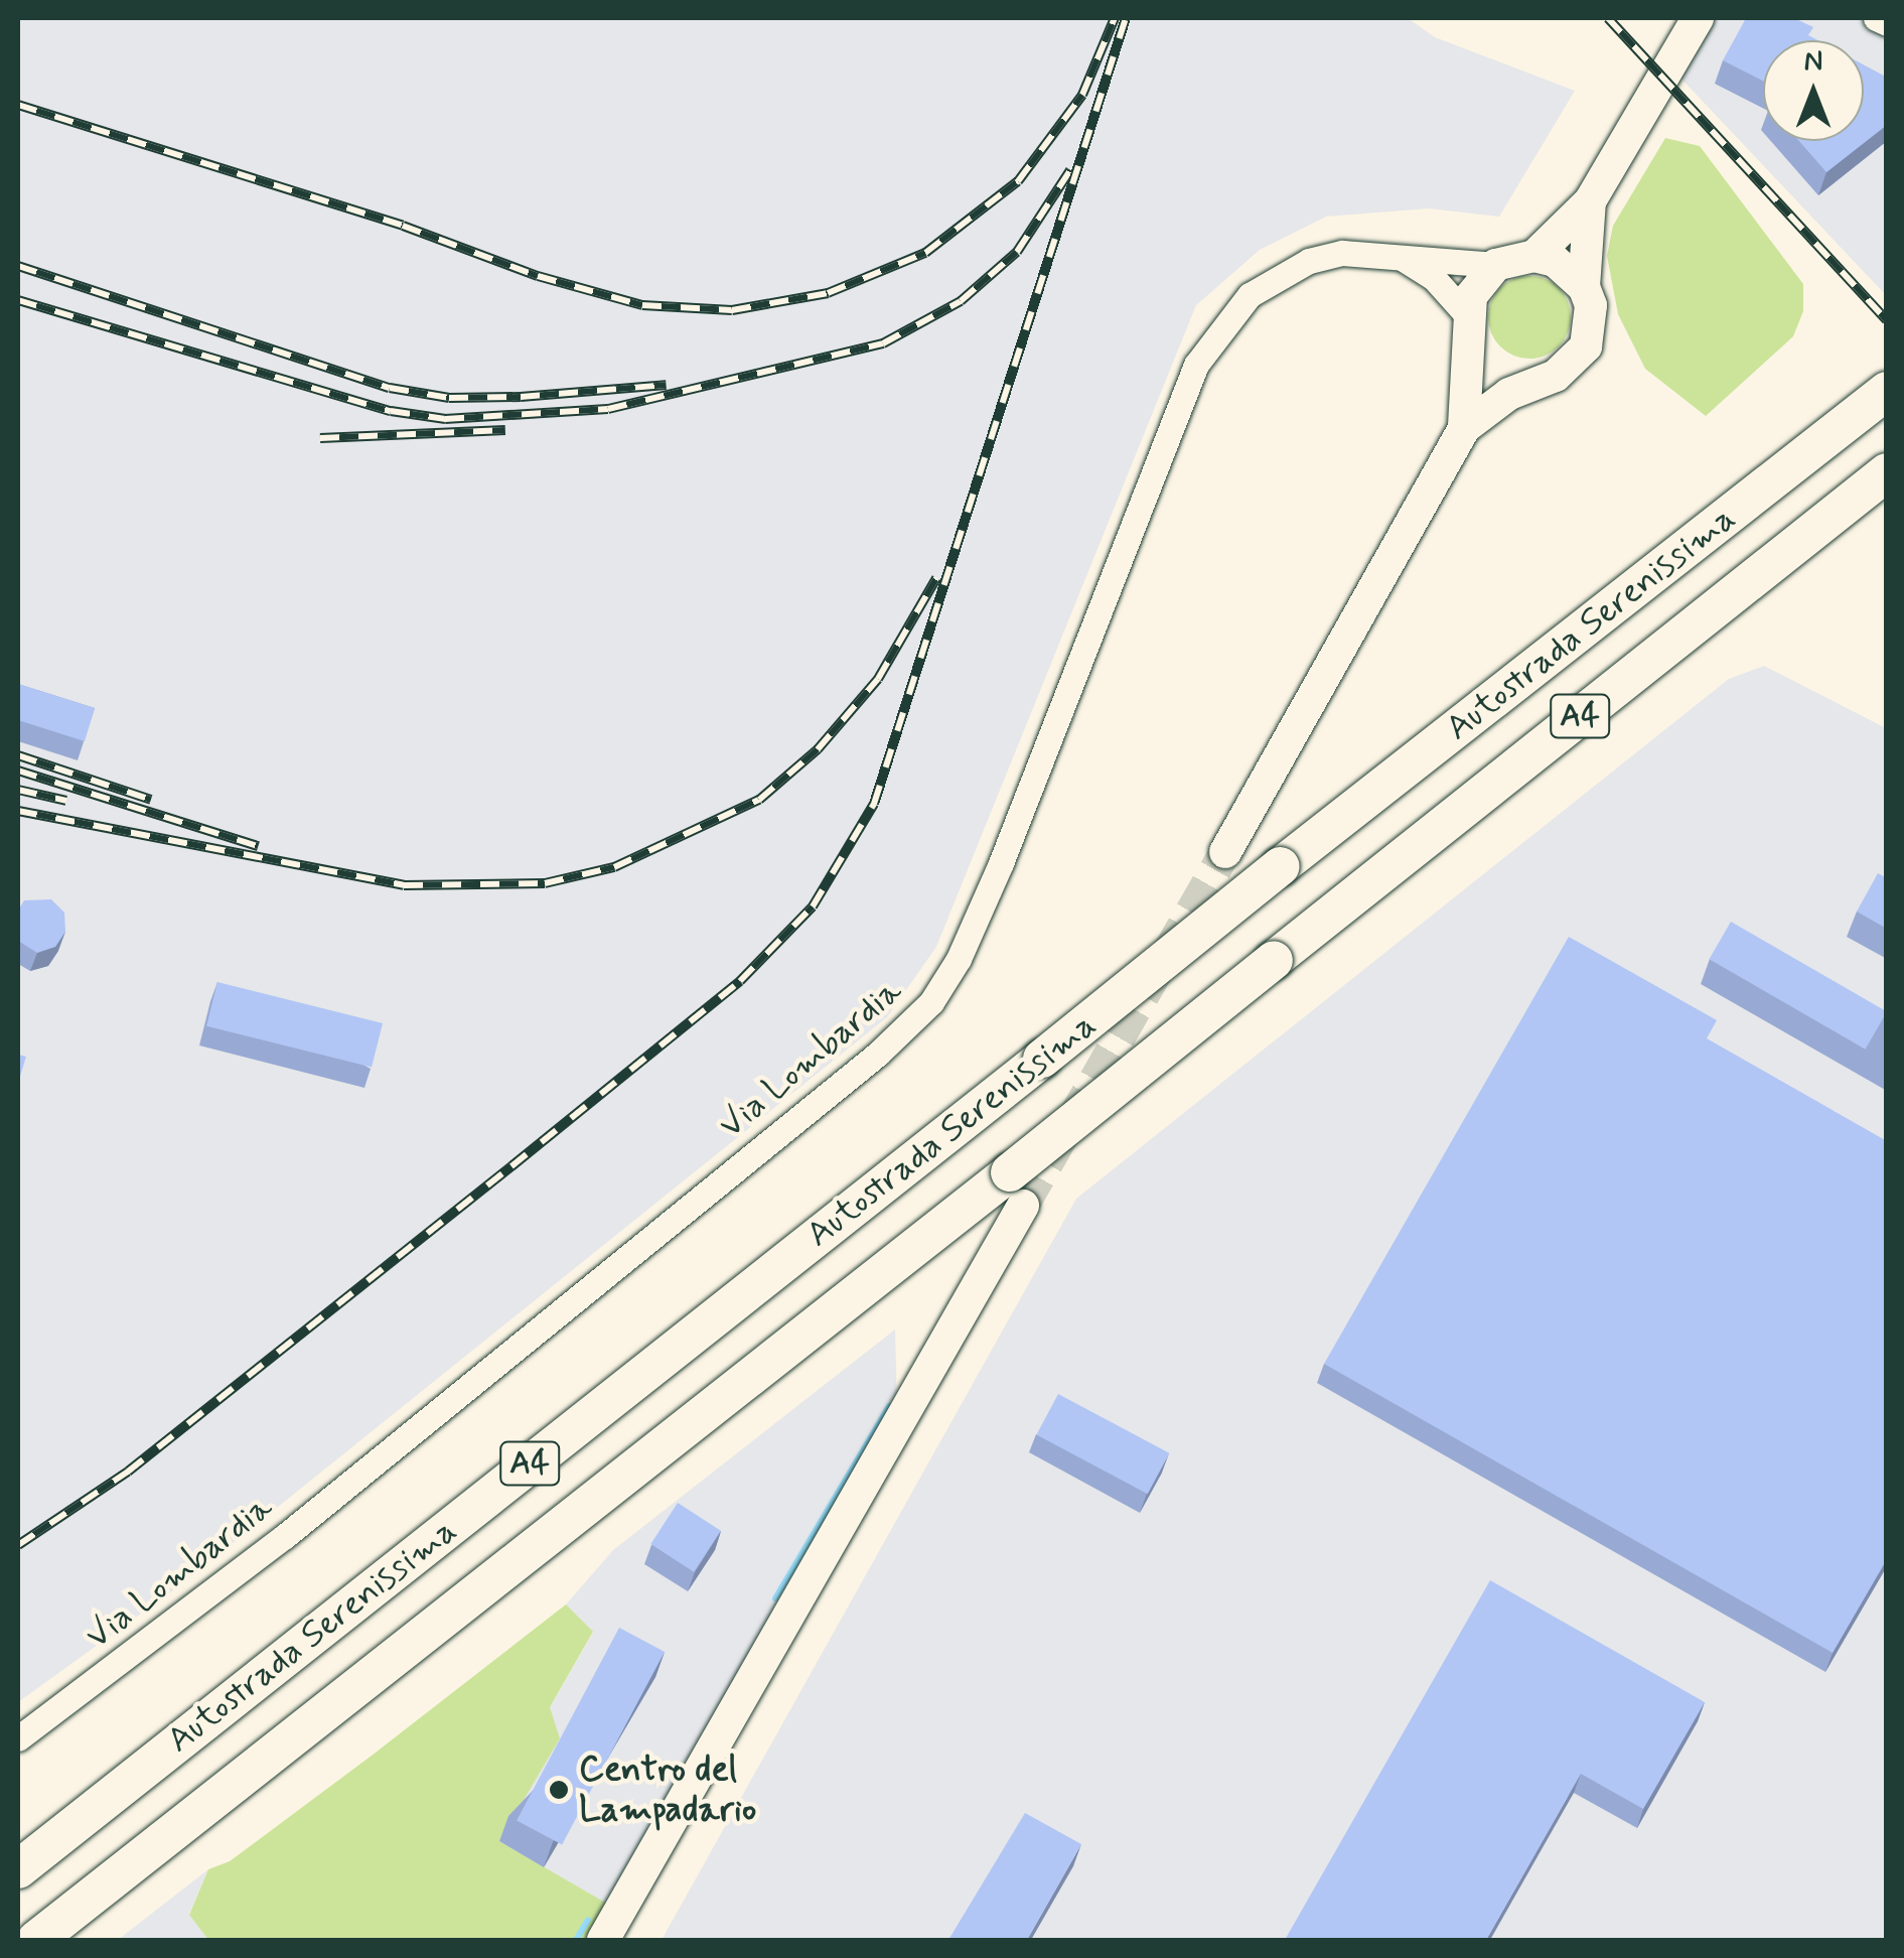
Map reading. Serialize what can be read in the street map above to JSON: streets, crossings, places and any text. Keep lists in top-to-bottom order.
{
  "streets": {
    "highway": ["Autostrada Serenissima", "A4"],
    "street": ["Via Lombardia"]
  },
  "places": ["Centro del Lampadario"],
  "north": "top"
}
